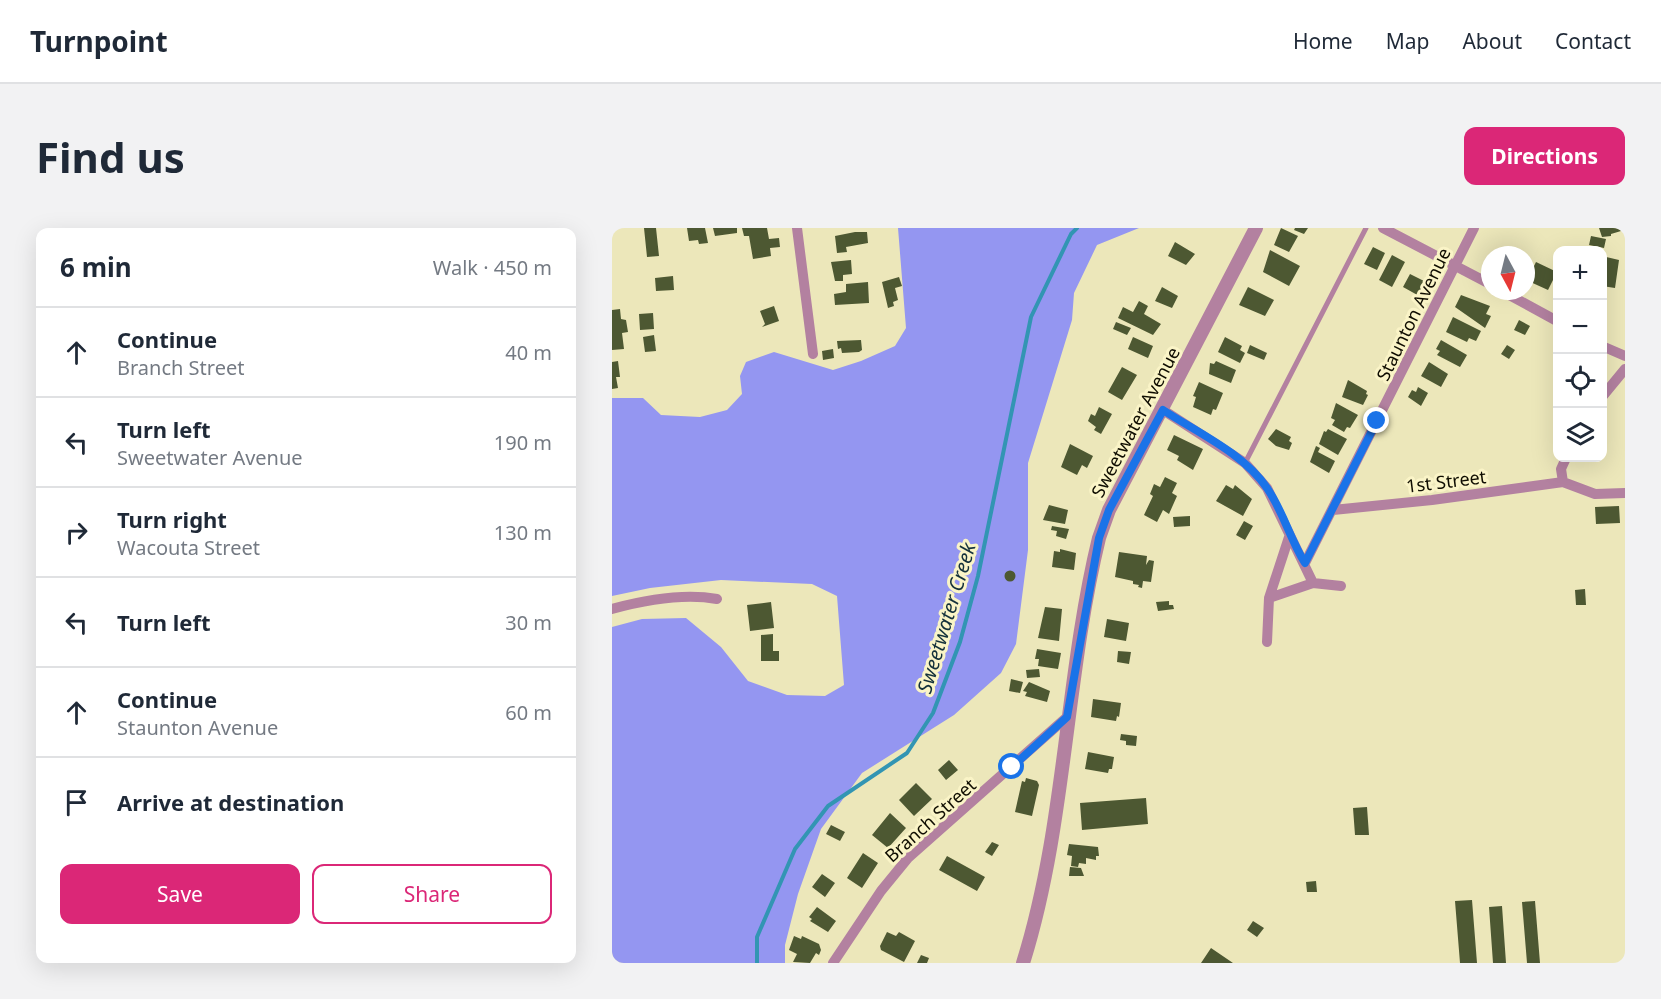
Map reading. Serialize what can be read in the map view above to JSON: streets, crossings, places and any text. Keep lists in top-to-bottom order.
{
  "streets": {
    "street": [
      "Staunton Avenue",
      "Sweetwater Avenue",
      "1st Street",
      "Branch Street"
    ]
  },
  "crossings": [
    ["Staunton Avenue", "1st Street"],
    ["Sweetwater Avenue", "Branch Street"]
  ],
  "water": ["Sweetwater Creek"],
  "north": "bottom",
  "page": {
    "header": "Turnpoint",
    "nav": [
      "Home",
      "Map",
      "About",
      "Contact"
    ],
    "buttons": [
      "Directions",
      ["Save", "Share"]
    ],
    "title": "Find us",
    "heading": ["6 min", "Walk · 450 m"],
    "map_buttons": ["+", "−"],
    "list": [
      ["Continue", "Branch Street", "40 m"],
      ["Turn left", "Sweetwater Avenue", "190 m"],
      ["Turn right", "Wacouta Street", "130 m"],
      ["Turn left", "30 m"],
      ["Continue", "Staunton Avenue", "60 m"],
      "Arrive at destination"
    ]
  }
}
